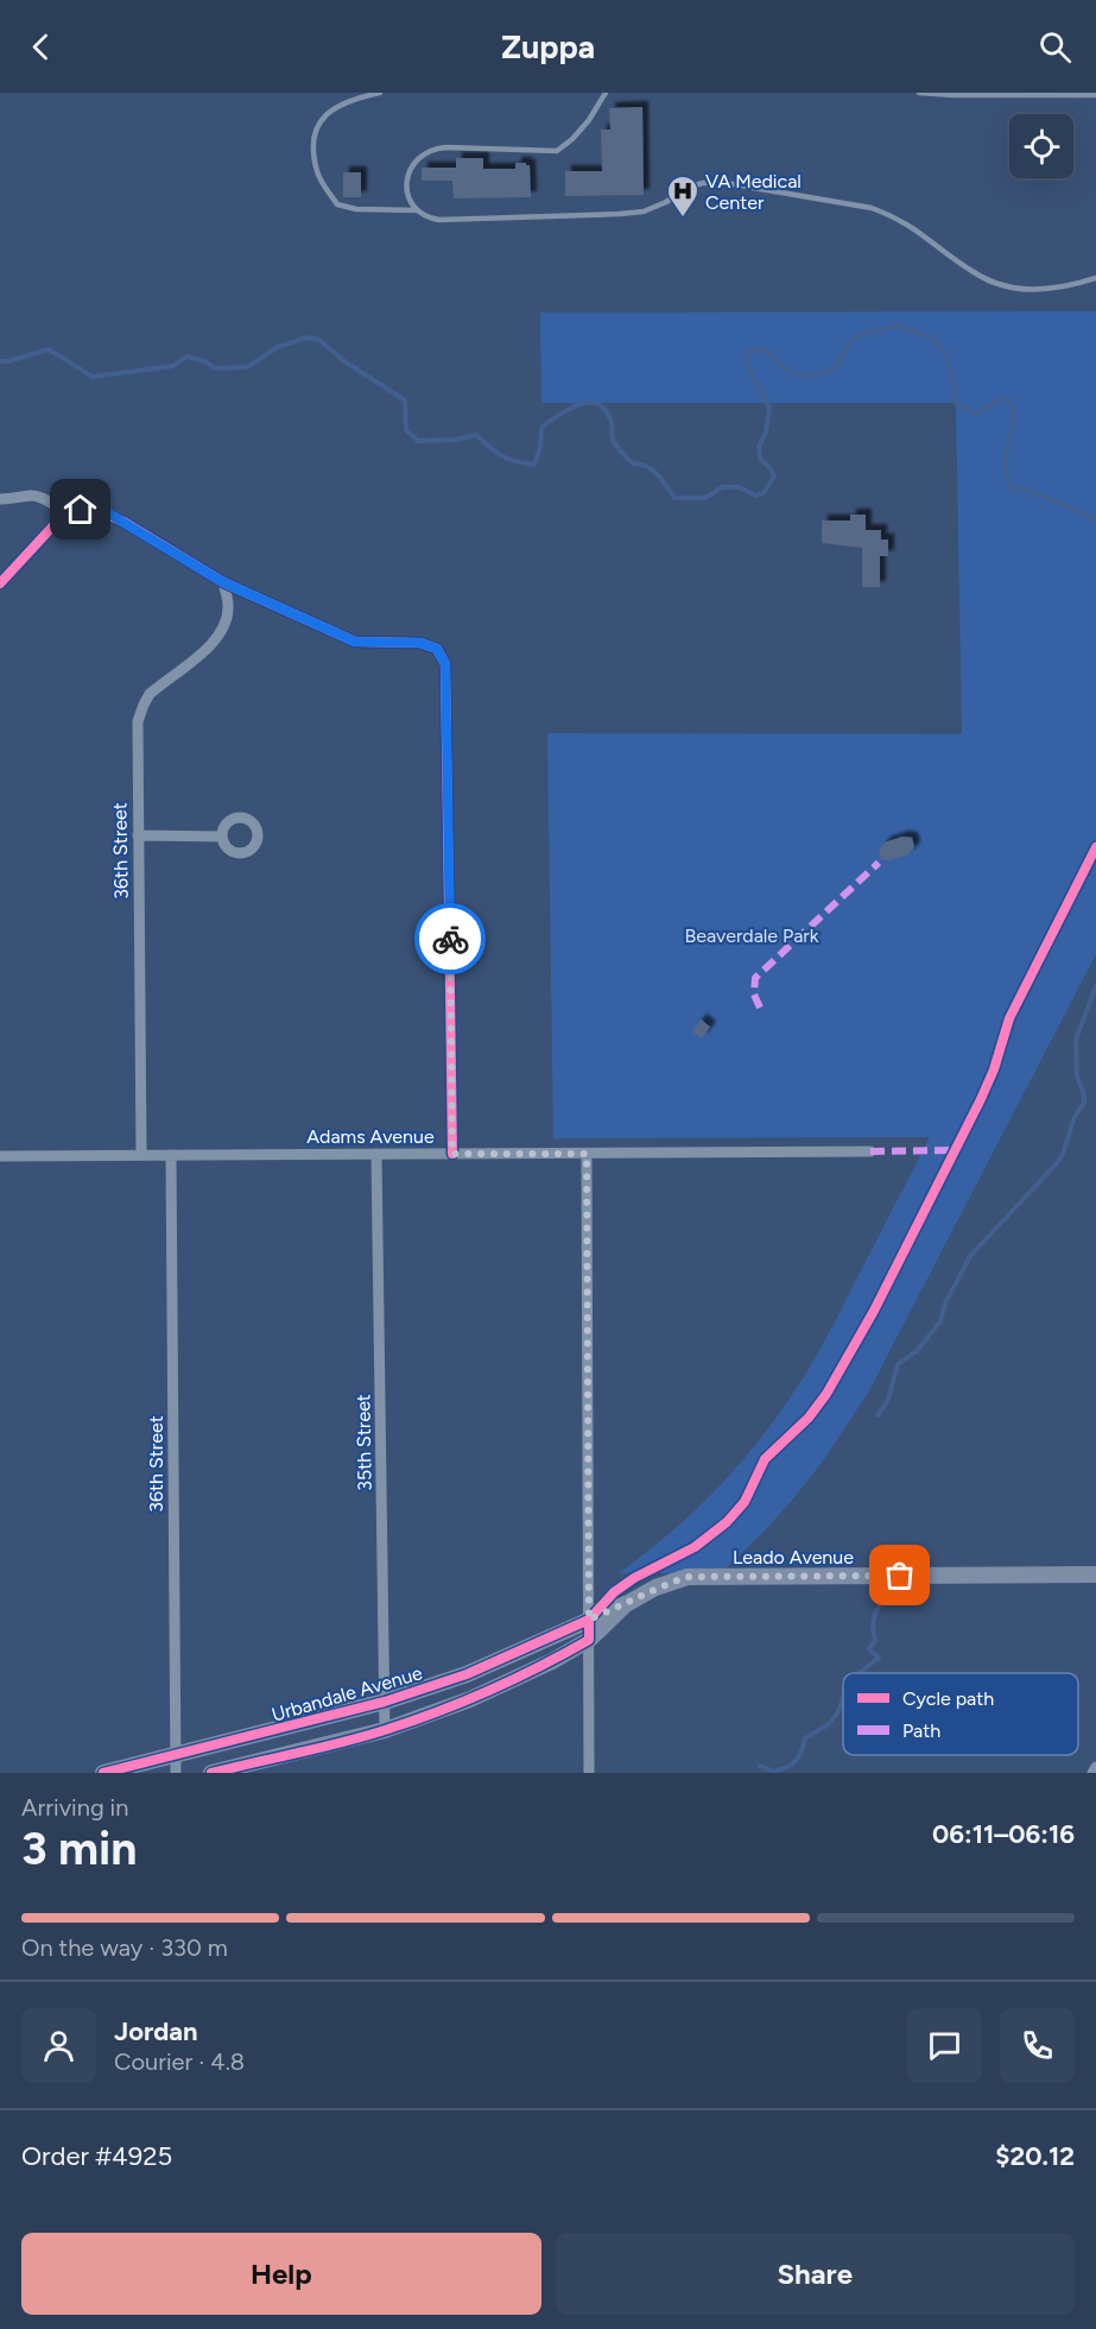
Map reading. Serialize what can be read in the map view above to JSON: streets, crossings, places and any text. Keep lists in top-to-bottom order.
{
  "streets": {
    "street": [
      "36th Street",
      "Adams Avenue",
      "35th Street",
      "Leado Avenue",
      "Urbandale Avenue"
    ]
  },
  "crossings": [
    ["36th Street", "Adams Avenue"],
    ["36th Street", "Urbandale Avenue"],
    ["Adams Avenue", "35th Street"],
    ["35th Street", "Urbandale Avenue"],
    ["Leado Avenue", "Urbandale Avenue"]
  ],
  "parks": ["Beaverdale Park"],
  "places": {
    "hospital": ["VA Medical Center"]
  },
  "legend": ["Cycle path", "Path"],
  "page": {
    "header": "Zuppa",
    "heading": ["3 min", "Arriving in", "06:11–06:16"],
    "panel": [
      "Jordan",
      "Courier · 4.8",
      "Order #4925",
      "$20.12"
    ],
    "bar": "On the way · 330 m",
    "buttons": ["Help", "Share"]
  }
}
